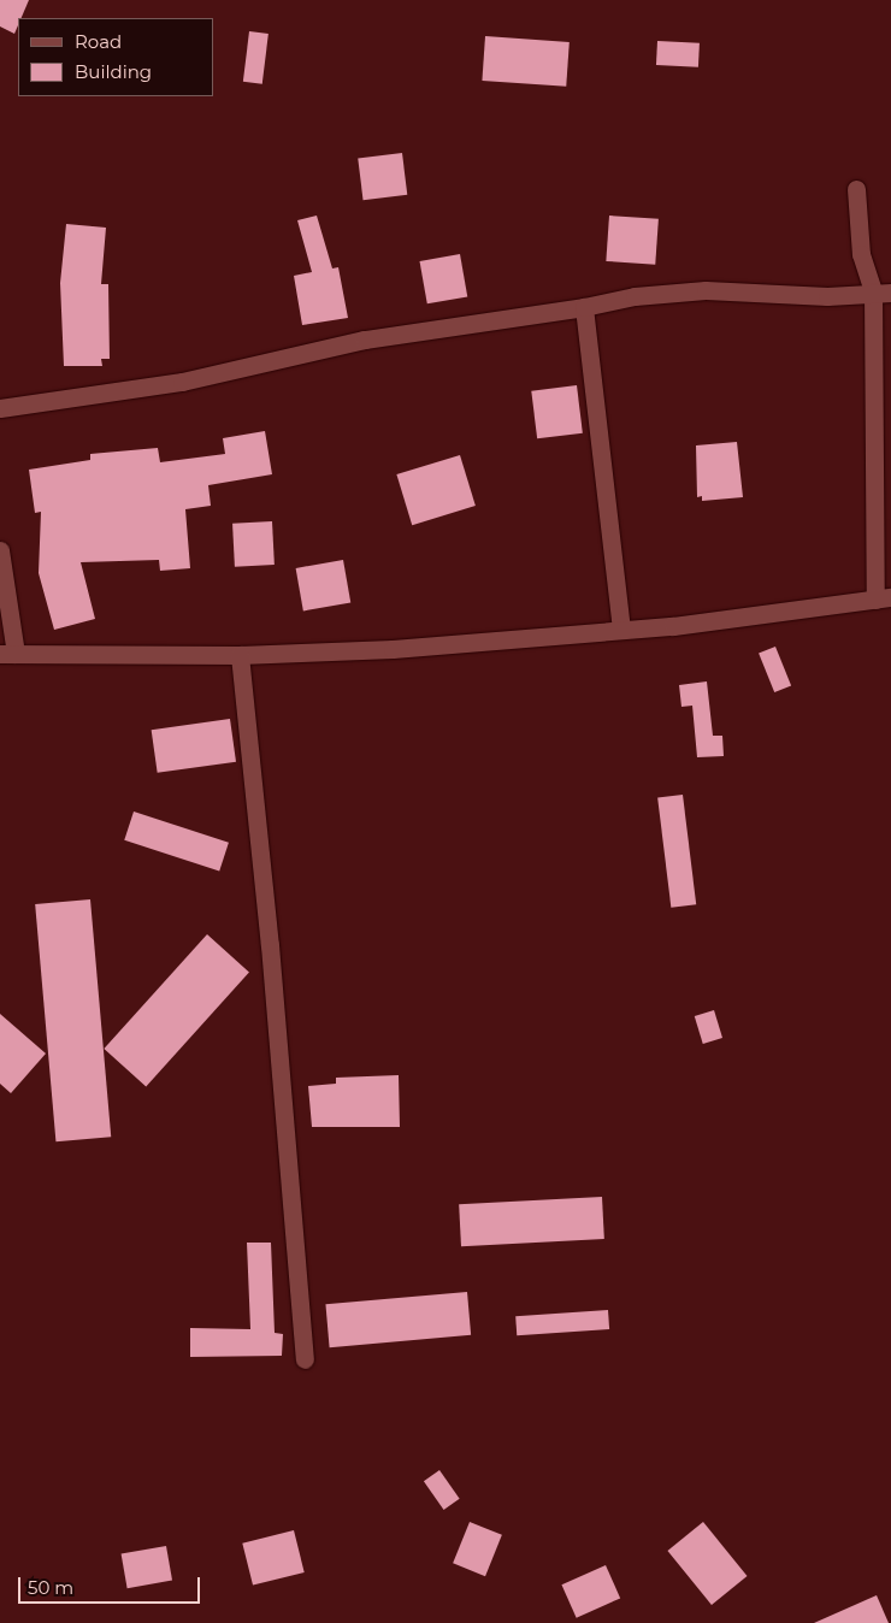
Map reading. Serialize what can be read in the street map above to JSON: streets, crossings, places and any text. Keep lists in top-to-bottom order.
{
  "legend": ["Road", "Building"],
  "scale_bar": "50 m"
}
